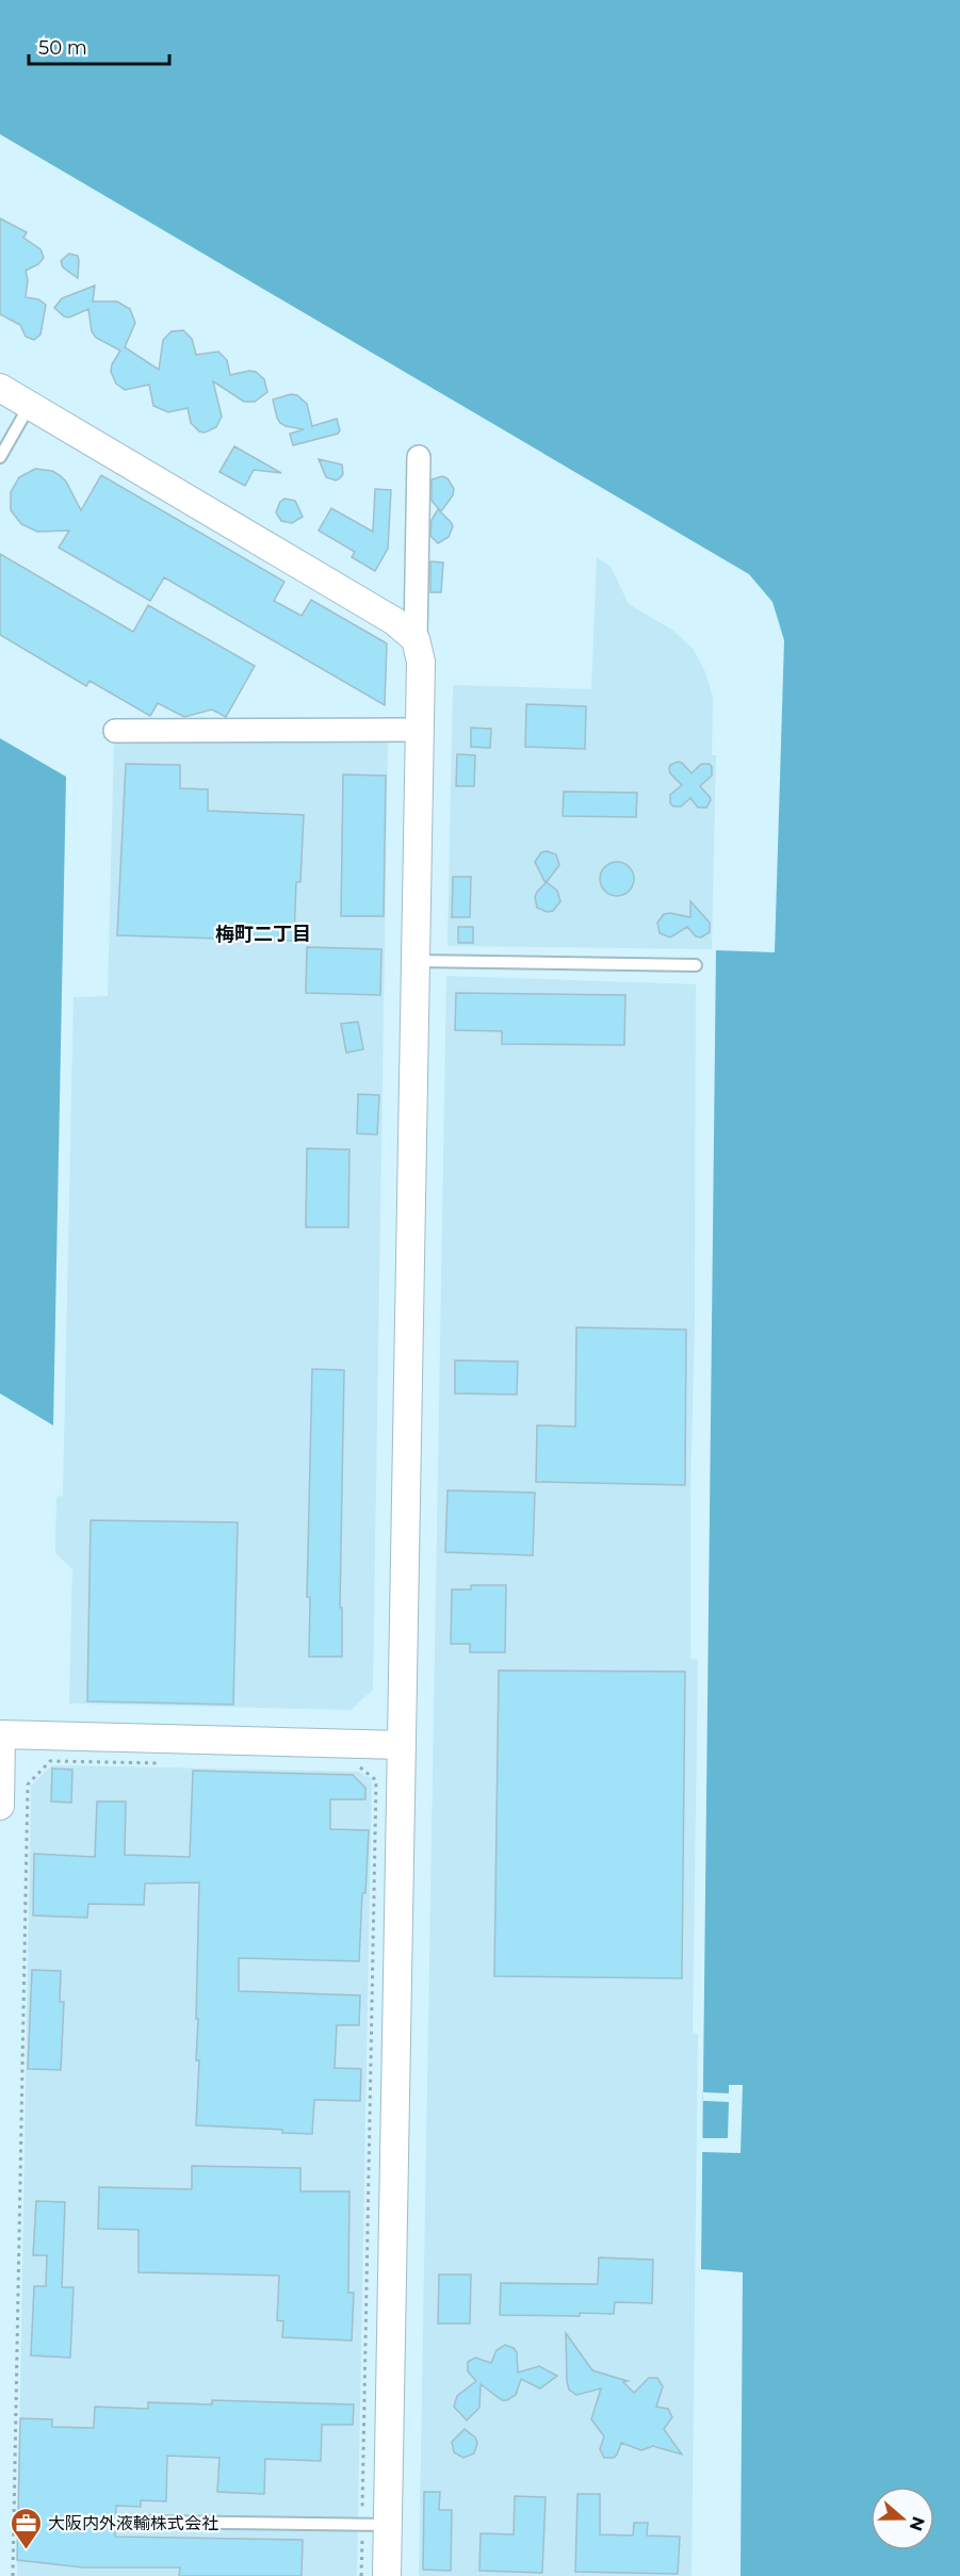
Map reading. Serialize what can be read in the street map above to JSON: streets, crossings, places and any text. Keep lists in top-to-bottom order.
{
  "districts": ["梅町二丁目"],
  "places": {
    "office": ["大阪内外液輸株式会社"]
  },
  "scale_bar": "50 m",
  "north": "right"
}
